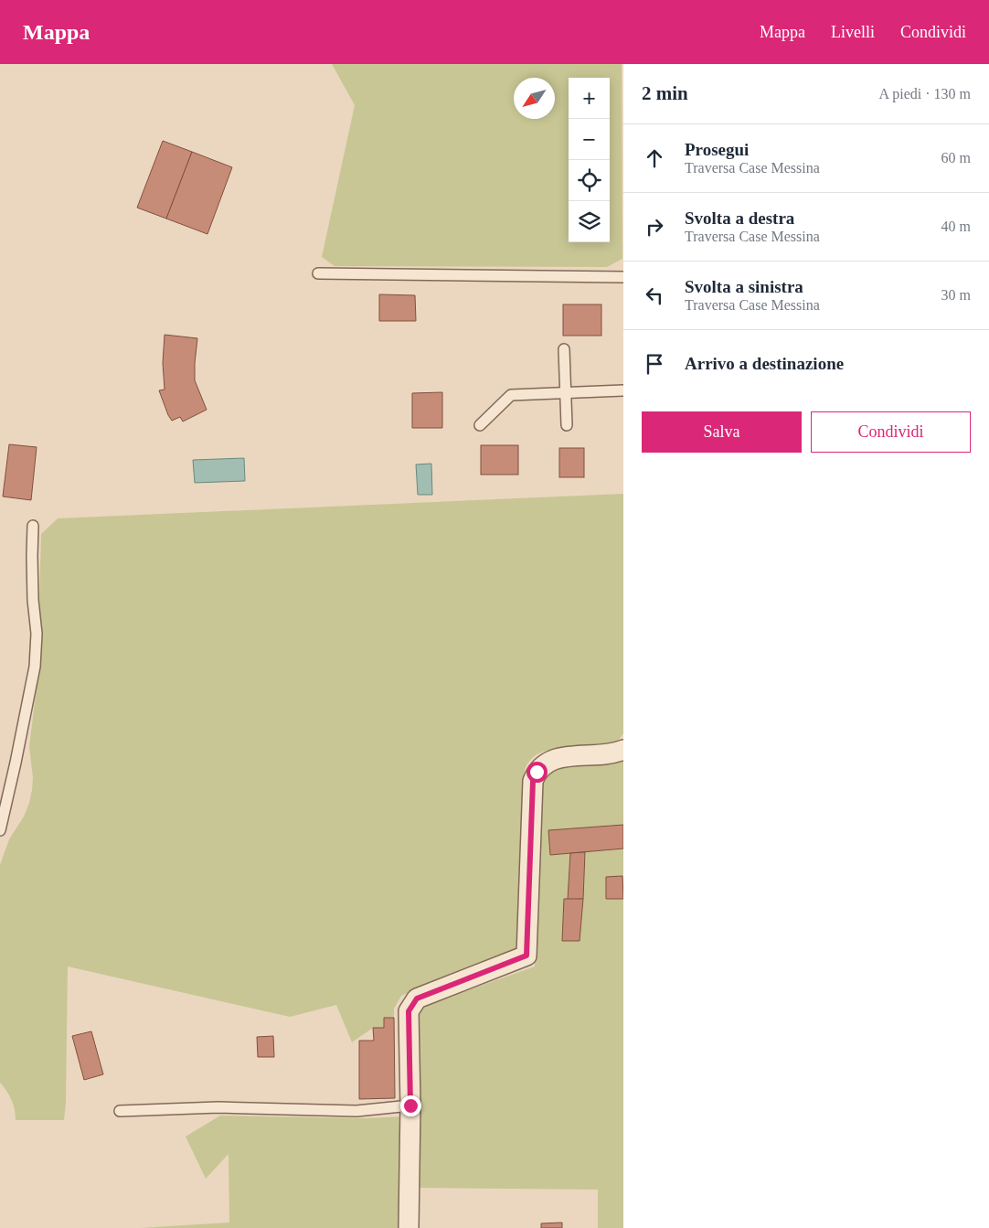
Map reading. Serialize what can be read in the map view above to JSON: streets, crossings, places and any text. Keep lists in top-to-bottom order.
{
  "north": "bottom left",
  "page": {
    "header": "Mappa",
    "nav": ["Mappa", "Livelli", "Condividi"],
    "heading": ["2 min", "A piedi · 130 m"],
    "map_buttons": ["+", "−"],
    "list": [
      ["Prosegui", "Traversa Case Messina", "60 m"],
      ["Svolta a destra", "Traversa Case Messina", "40 m"],
      ["Svolta a sinistra", "Traversa Case Messina", "30 m"],
      "Arrivo a destinazione"
    ],
    "buttons": ["Salva", "Condividi"]
  }
}
